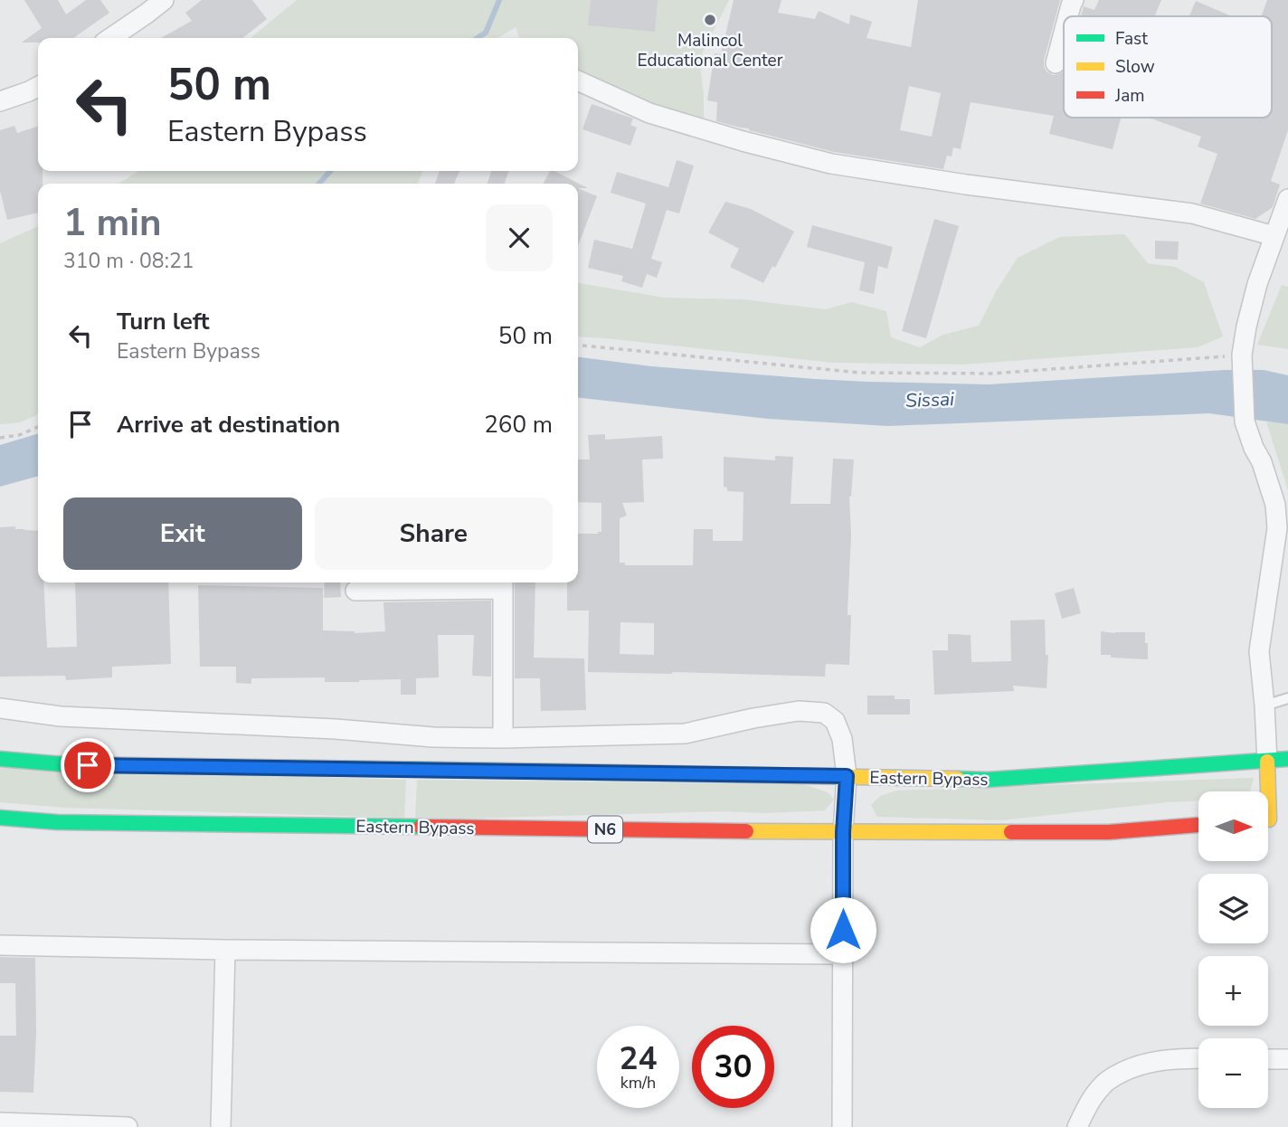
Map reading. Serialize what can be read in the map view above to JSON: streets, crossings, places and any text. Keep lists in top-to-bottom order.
{
  "streets": {
    "highway": ["Eastern Bypass", "N6"]
  },
  "water": ["Sissai"],
  "places": ["Malincol Educational Center"],
  "legend": ["Fast", "Slow", "Jam"],
  "north": "right",
  "page": {
    "turn": ["50 m", "Eastern Bypass"],
    "heading": ["1 min", "310 m · 08:21"],
    "list": [
      {
        "name": "Turn left",
        "note": "Eastern Bypass",
        "value": "50 m"
      },
      {
        "name": "Arrive at destination",
        "value": "260 m"
      }
    ],
    "buttons": ["Exit", "Share"],
    "map_buttons": ["+", "−"],
    "speed": "24 km/h",
    "limit": "30"
  }
}
